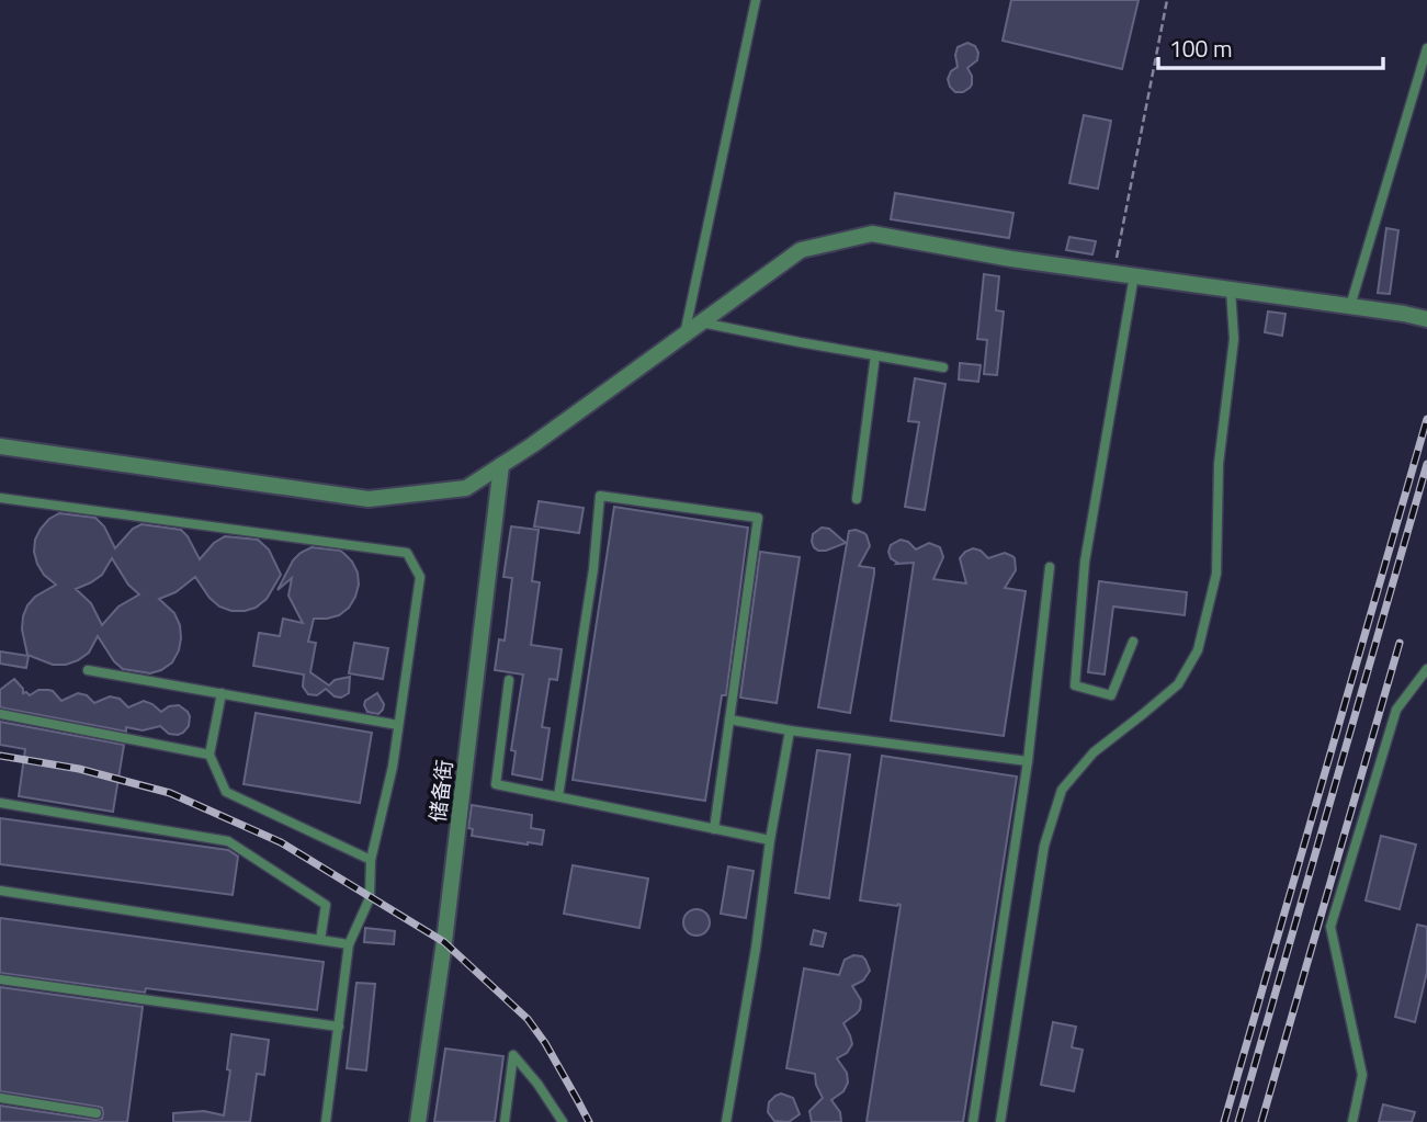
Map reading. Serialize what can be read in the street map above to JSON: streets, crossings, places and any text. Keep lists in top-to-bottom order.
{
  "streets": {
    "street": ["储备街"]
  },
  "scale_bar": "100 m"
}
